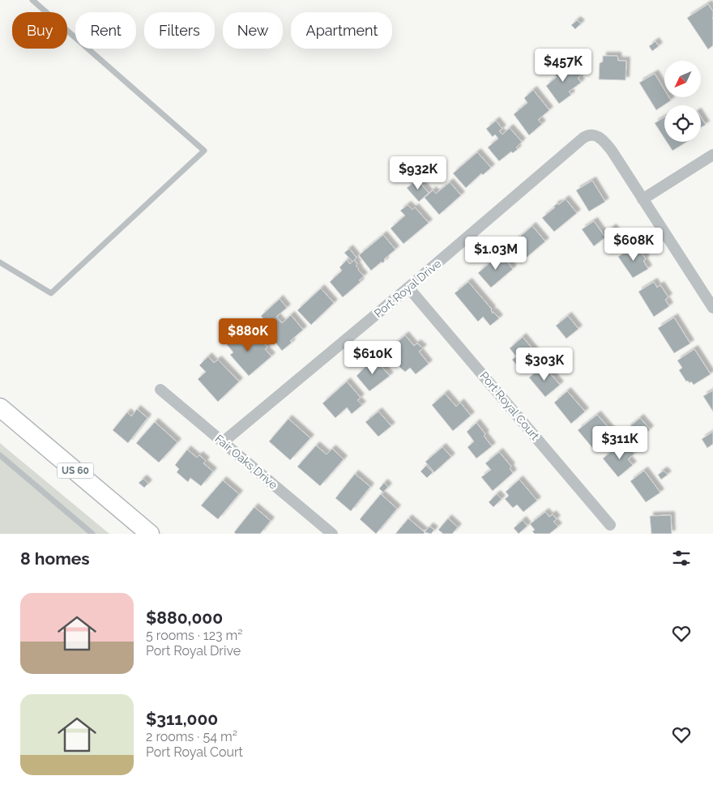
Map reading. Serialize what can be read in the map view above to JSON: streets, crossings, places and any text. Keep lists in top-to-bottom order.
{
  "streets": {
    "main road": ["US 60"],
    "street": ["Port Royal Drive", "Port Royal Court", "Fair Oaks Drive"]
  },
  "crossings": [
    ["Port Royal Drive", "Port Royal Court"],
    ["Port Royal Drive", "Fair Oaks Drive"]
  ],
  "north": "bottom left",
  "page": {
    "chip": [
      "Buy",
      "Rent",
      "Filters",
      "New",
      "Apartment"
    ],
    "price": [
      "$457K",
      "$932K",
      "$608K",
      "$1.03M",
      "$880K",
      "$610K",
      "$303K",
      "$311K"
    ],
    "heading": "8 homes",
    "list": [
      {
        "name": "$880,000",
        "note": "5 rooms · 123 m² · Port Royal Drive"
      },
      {
        "name": "$311,000",
        "note": "2 rooms · 54 m² · Port Royal Court"
      }
    ]
  }
}
